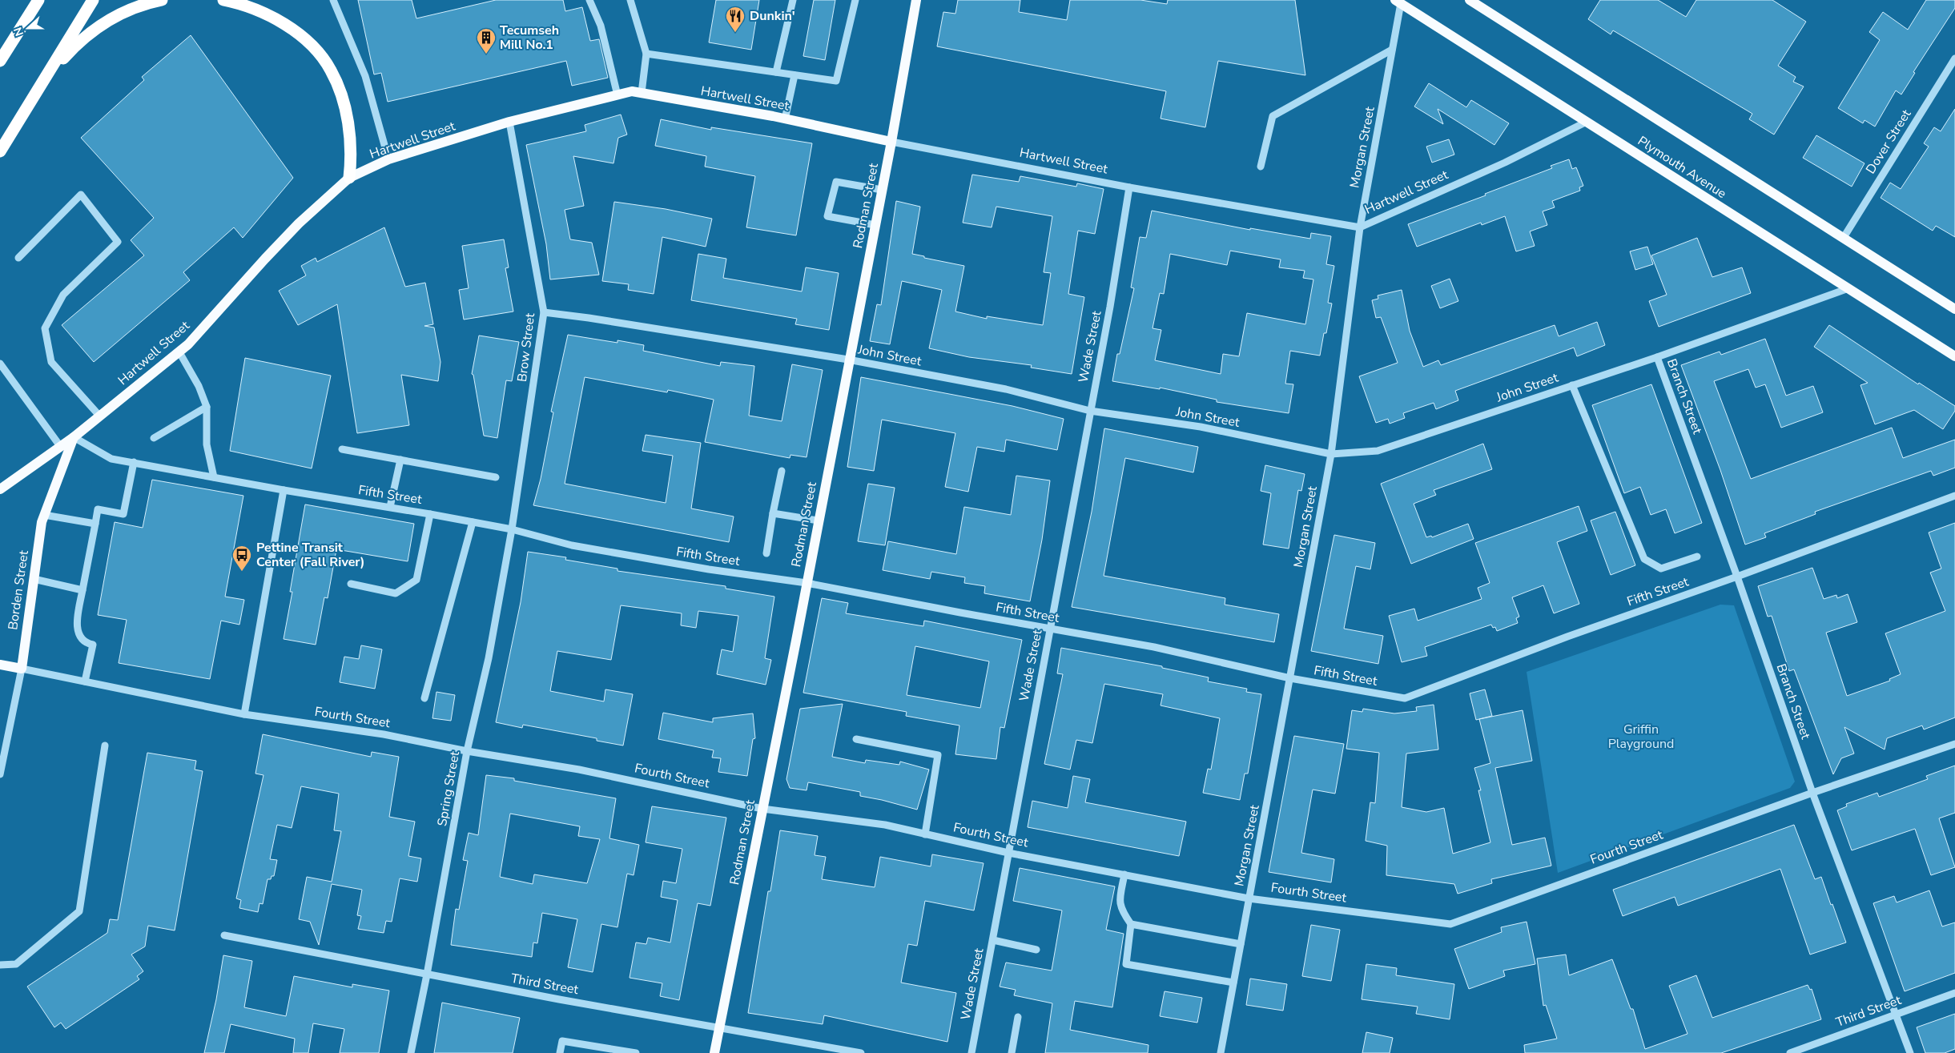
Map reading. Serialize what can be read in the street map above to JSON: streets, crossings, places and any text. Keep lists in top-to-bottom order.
{
  "streets": {
    "main road": [
      "Hartwell Street",
      "Plymouth Avenue",
      "Rodman Street",
      "Borden Street",
      "Fourth Street"
    ],
    "street": [
      "Dover Street",
      "Morgan Street",
      "Wade Street",
      "Brow Street",
      "John Street",
      "Branch Street",
      "Fifth Street",
      "Spring Street",
      "Third Street"
    ]
  },
  "crossings": [
    ["Hartwell Street", "Morgan Street"],
    ["Hartwell Street", "Plymouth Avenue"],
    ["Hartwell Street", "Rodman Street"],
    ["Hartwell Street", "Wade Street"],
    ["Hartwell Street", "Brow Street"],
    ["Hartwell Street", "Fifth Street"],
    ["Hartwell Street", "Borden Street"],
    ["Dover Street", "Plymouth Avenue"],
    ["Morgan Street", "Plymouth Avenue"],
    ["Morgan Street", "John Street"],
    ["Morgan Street", "Fifth Street"],
    ["Morgan Street", "Fourth Street"],
    ["Plymouth Avenue", "John Street"],
    ["Rodman Street", "John Street"],
    ["Rodman Street", "Fifth Street"],
    ["Rodman Street", "Fourth Street"],
    ["Rodman Street", "Third Street"],
    ["Wade Street", "John Street"],
    ["Wade Street", "Fifth Street"],
    ["Wade Street", "Fourth Street"],
    ["Brow Street", "John Street"],
    ["Brow Street", "Fifth Street"],
    ["Brow Street", "Spring Street"],
    ["John Street", "Branch Street"],
    ["Branch Street", "Fifth Street"],
    ["Branch Street", "Fourth Street"],
    ["Branch Street", "Third Street"],
    ["Fifth Street", "Borden Street"],
    ["Fifth Street", "Spring Street"],
    ["Borden Street", "Fourth Street"],
    ["Fourth Street", "Spring Street"],
    ["Spring Street", "Third Street"]
  ],
  "parks": ["Griffin Playground"],
  "places": {
    "restaurant": ["Dunkin'"],
    "building": ["Tecumseh Mill No.1"],
    "bus stop": ["Pettine Transit Center (Fall River)"]
  },
  "north": "left"
}
